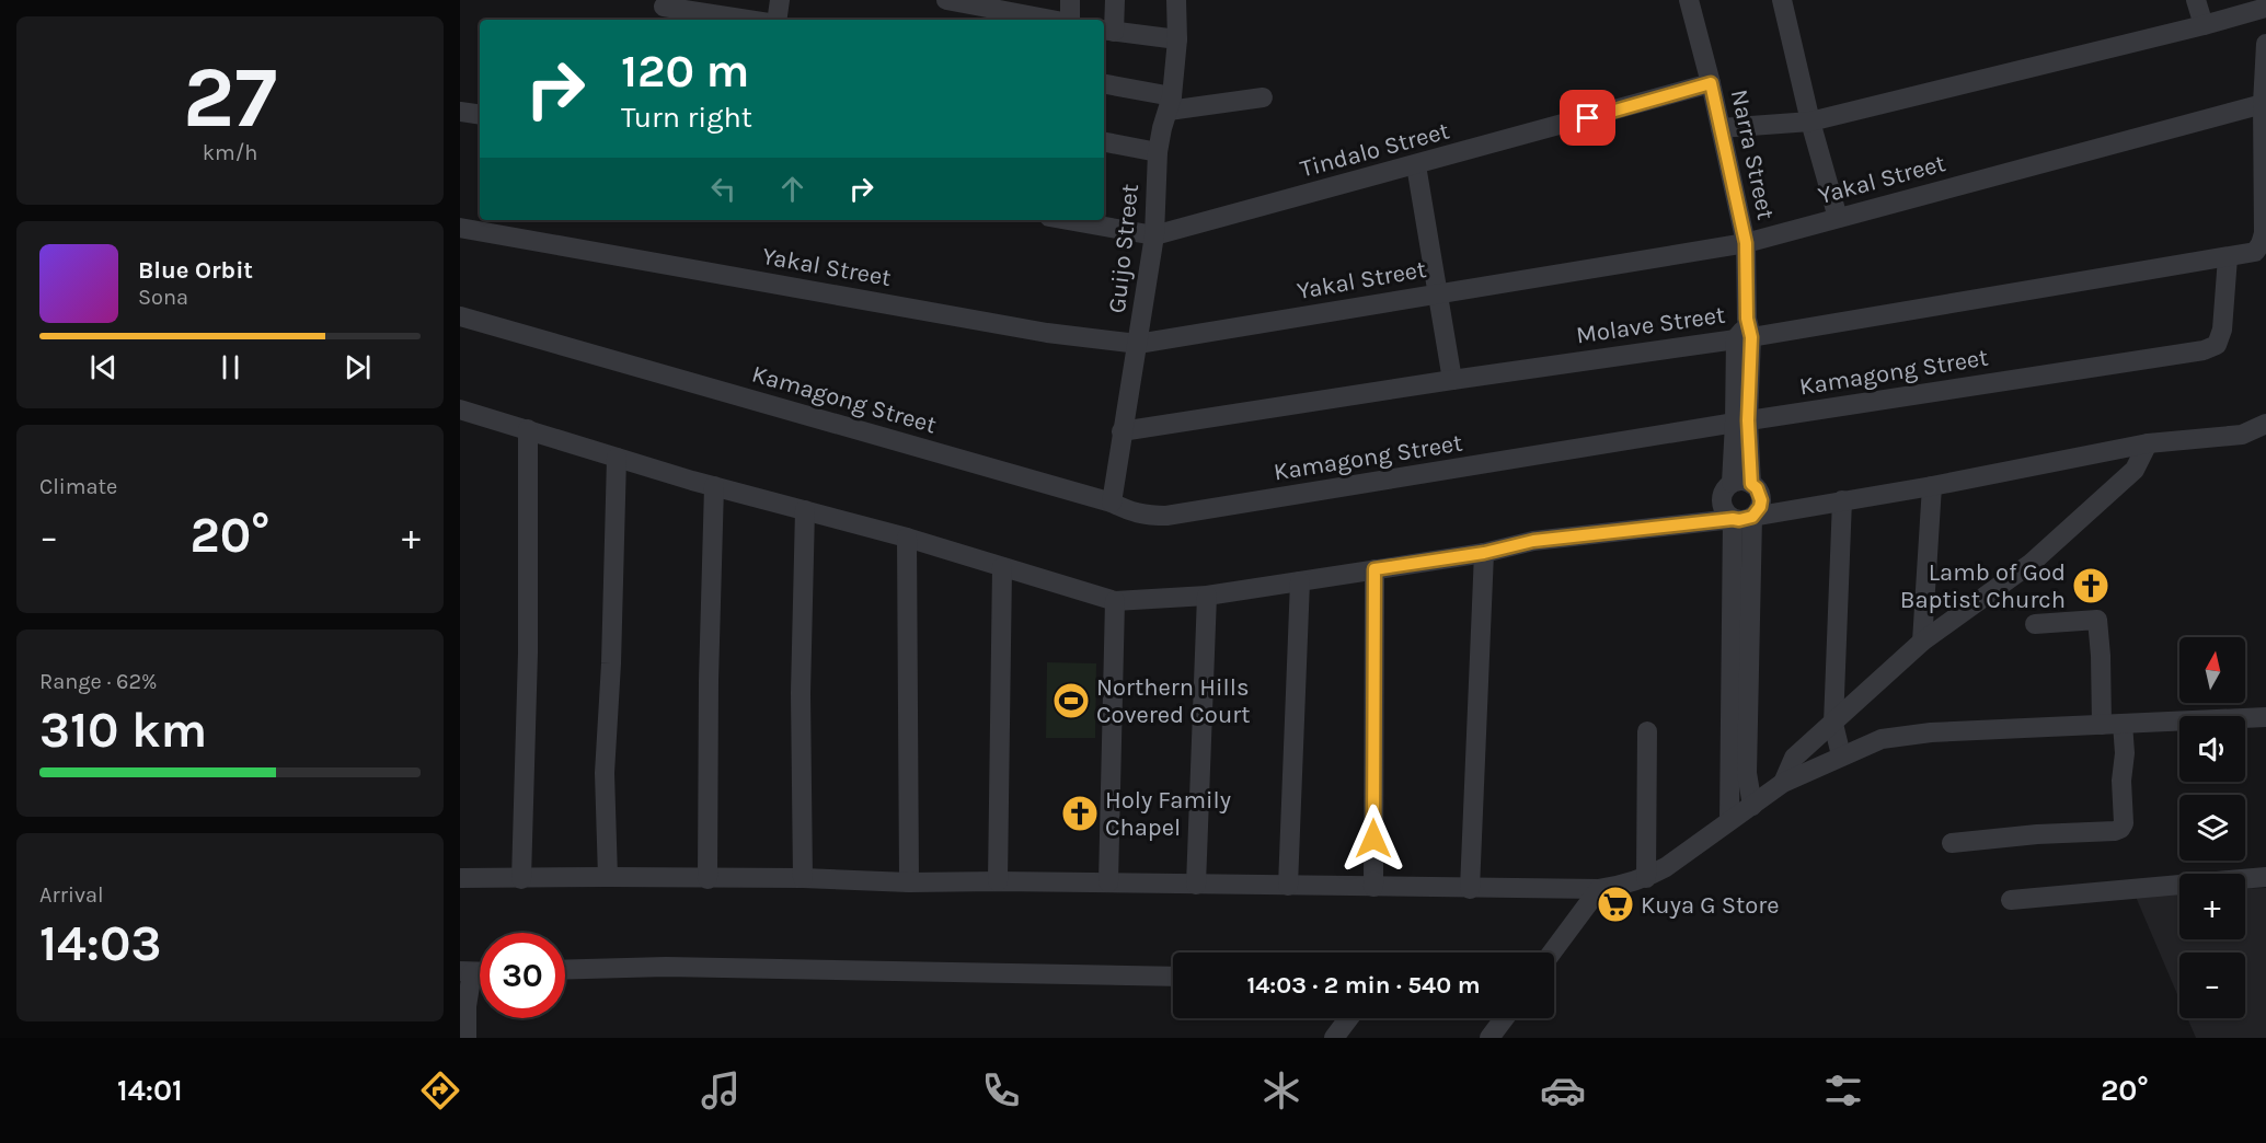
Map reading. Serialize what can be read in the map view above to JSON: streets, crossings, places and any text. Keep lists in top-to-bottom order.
{
  "streets": {
    "street": [
      "Tindalo Street",
      "Narra Street",
      "Yakal Street",
      "Guijo Street",
      "Molave Street",
      "Kamagong Street"
    ]
  },
  "crossings": [
    ["Tindalo Street", "Narra Street"],
    ["Tindalo Street", "Guijo Street"],
    ["Narra Street", "Yakal Street"],
    ["Narra Street", "Molave Street"],
    ["Narra Street", "Kamagong Street"],
    ["Yakal Street", "Guijo Street"],
    ["Yakal Street", "Molave Street"],
    ["Guijo Street", "Molave Street"],
    ["Guijo Street", "Kamagong Street"],
    ["Molave Street", "Kamagong Street"]
  ],
  "places": {
    "church": ["Lamb of God Baptist Church", "Holy Family Chapel"],
    "sports": ["Northern Hills Covered Court"],
    "supermarket": ["Kuya G Store"]
  },
  "north": "top",
  "page": {
    "tile": [
      ["27", "km/h"],
      "Climate",
      ["Range · 62%", "310 km"],
      ["Arrival", "14:03"]
    ],
    "turn": ["120 m", "Turn right"],
    "song": ["Blue Orbit", "Sona"],
    "heat": ["−", "20°", "+"],
    "map_buttons": ["+", "−"],
    "limit": "30",
    "trip": "14:03 · 2 min · 540 m",
    "tabs": ["14:01", "20°"]
  }
}
